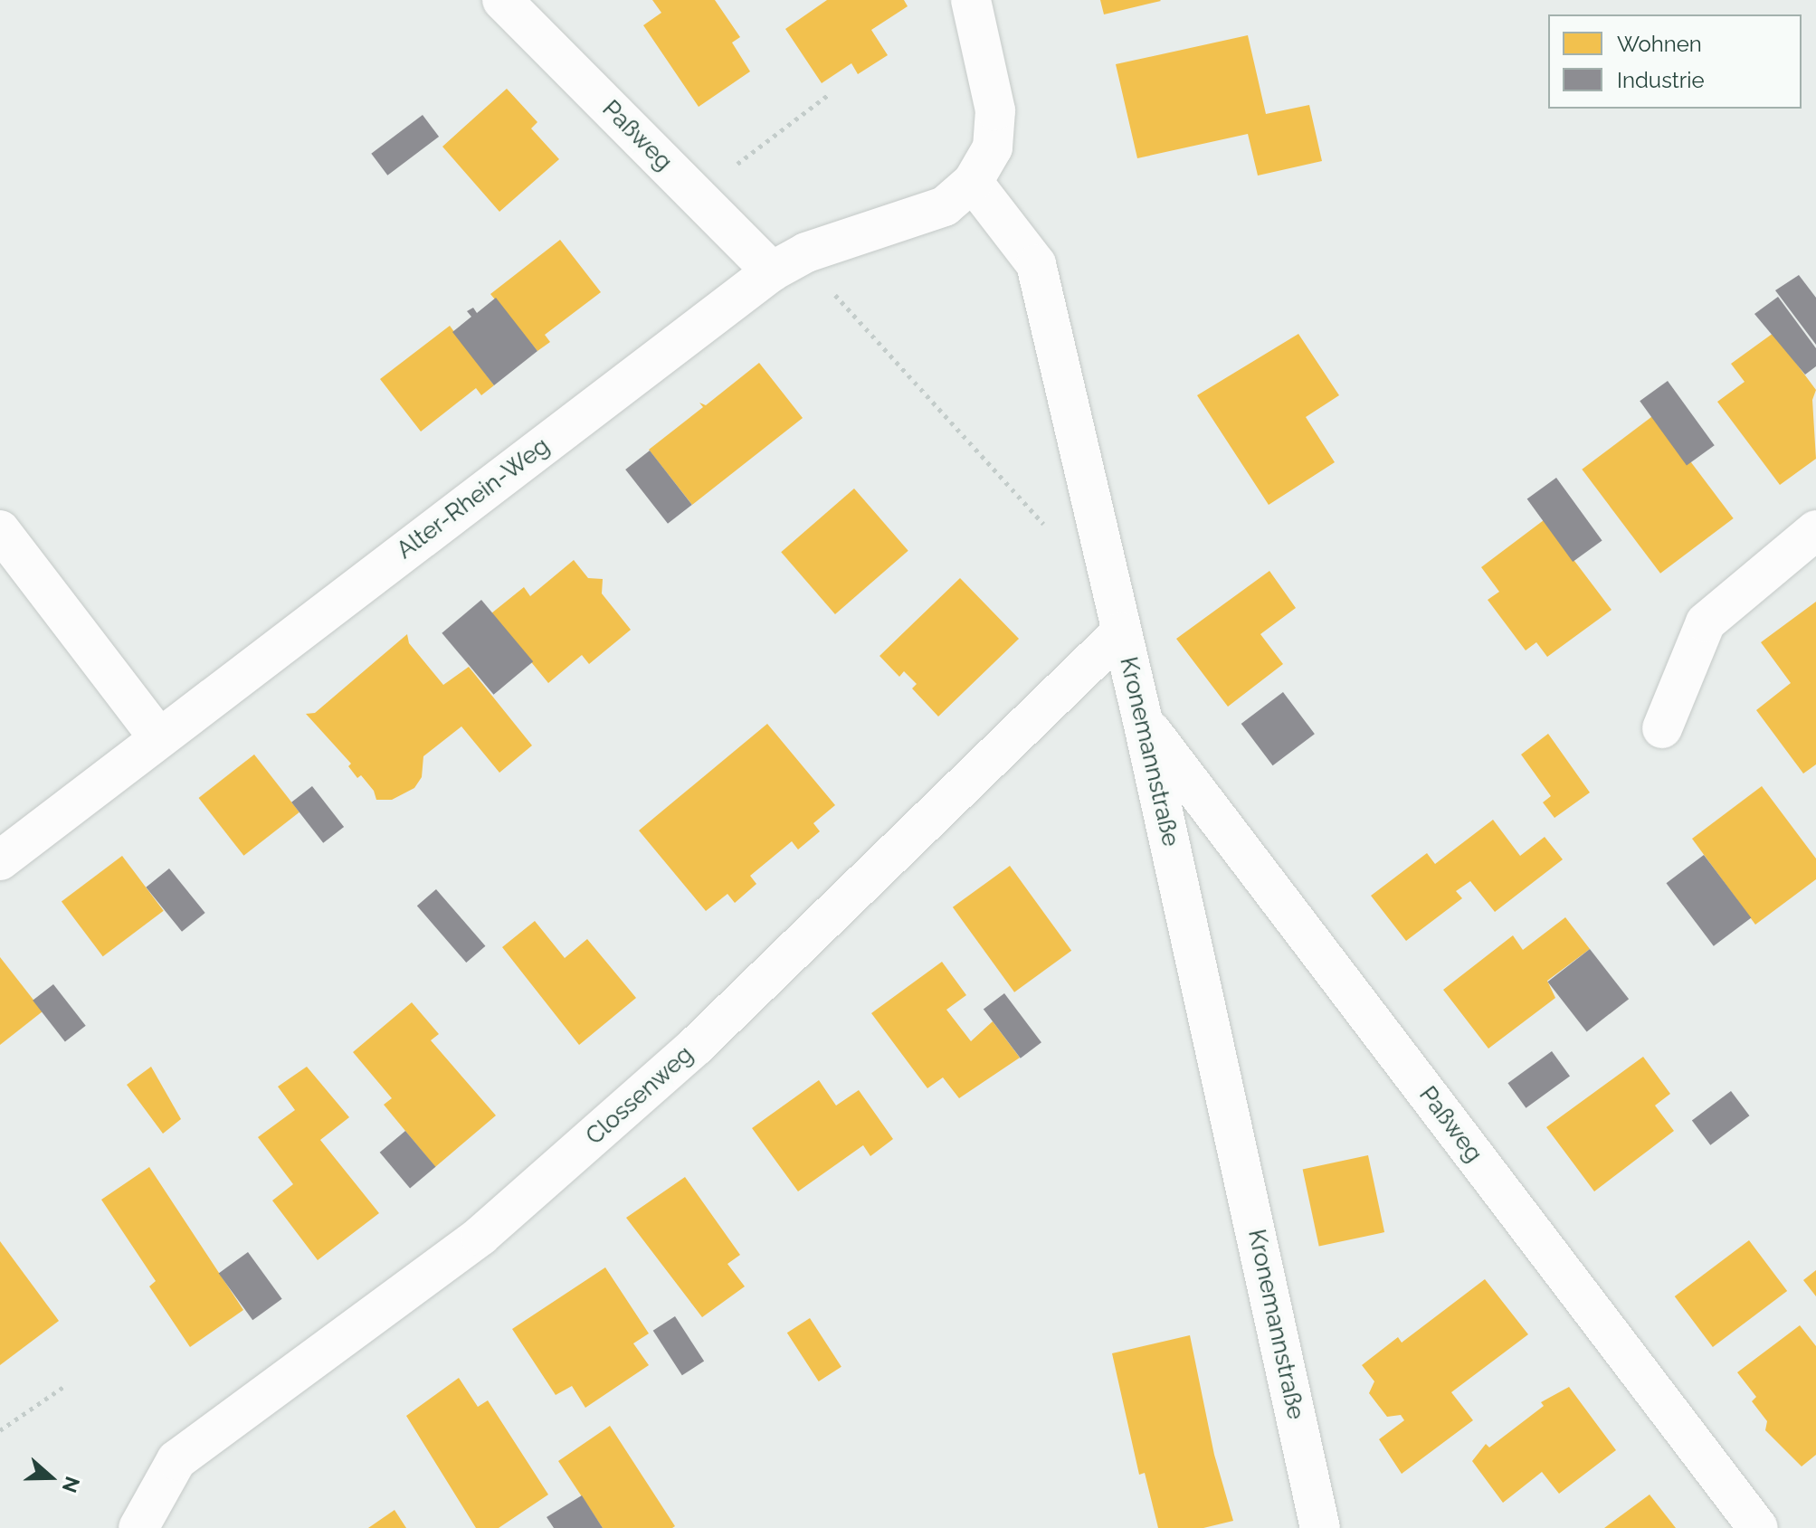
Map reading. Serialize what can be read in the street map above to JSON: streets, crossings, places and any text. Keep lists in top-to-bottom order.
{
  "streets": {
    "street": [
      "Paßweg",
      "Alter-Rhein-Weg",
      "Kronemannstraße",
      "Clossenweg"
    ]
  },
  "crossings": [
    ["Paßweg", "Alter-Rhein-Weg"],
    ["Paßweg", "Kronemannstraße"],
    ["Alter-Rhein-Weg", "Kronemannstraße"],
    ["Kronemannstraße", "Clossenweg"]
  ],
  "legend": ["Wohnen", "Industrie"],
  "north": "right"
}
